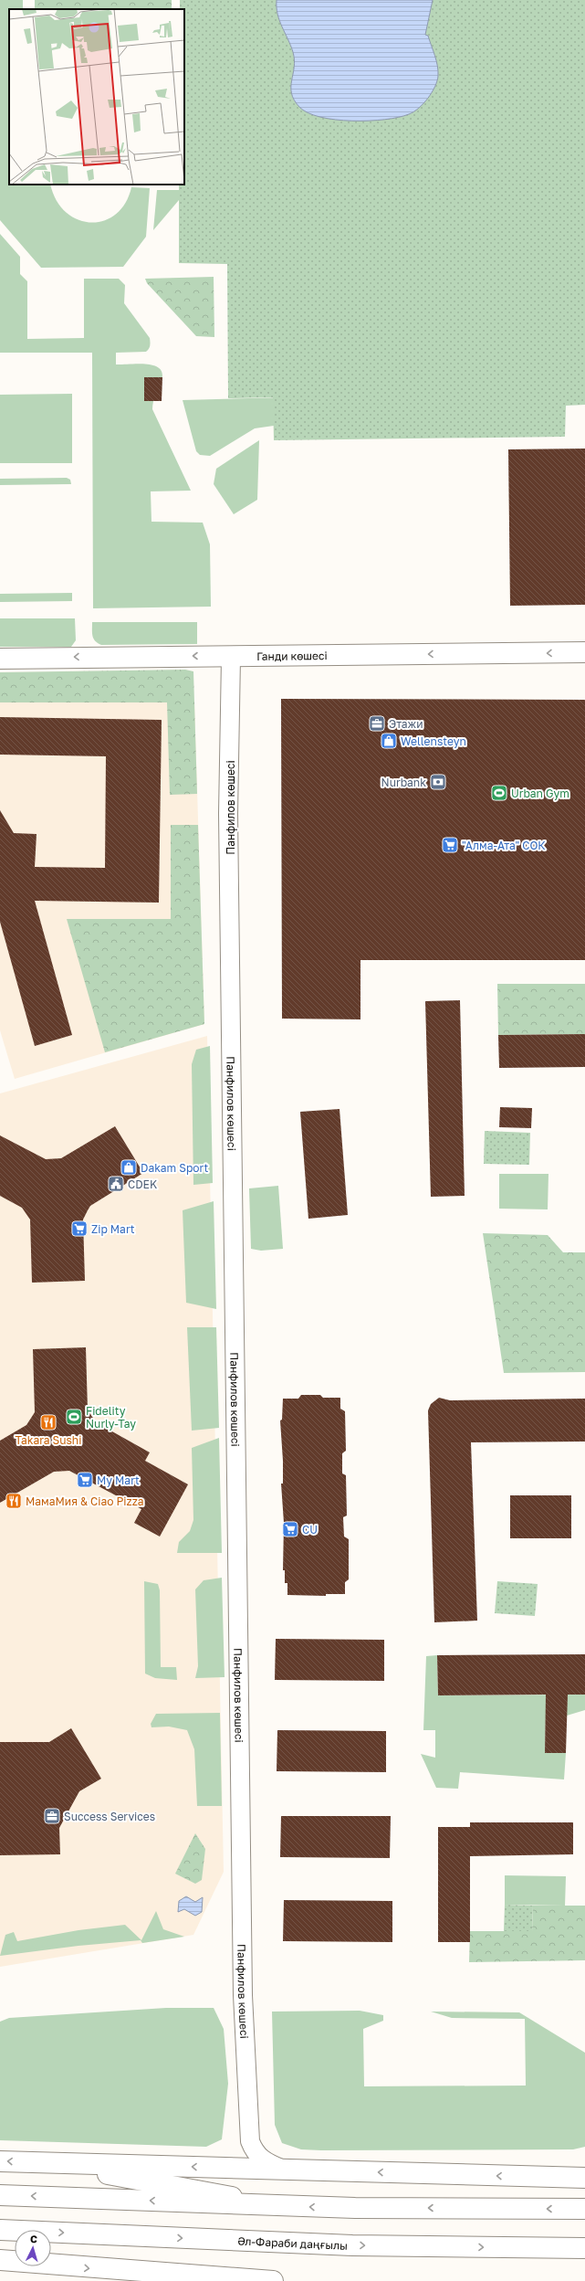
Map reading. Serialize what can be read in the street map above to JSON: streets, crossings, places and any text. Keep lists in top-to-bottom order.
{
  "streets": {
    "main road": ["Ганди көшесі", "Әл-Фараби даңғылы"],
    "street": ["Панфилов көшесі"]
  },
  "crossings": [
    ["Ганди көшесі", "Панфилов көшесі"]
  ],
  "one_way": ["Ганди көшесі"],
  "places": {
    "office": ["Этажи", "Success Services"],
    "shop": ["Wellensteyn", "Dakam Sport"],
    "bank": ["Nurbank"],
    "sports": ["Urban Gym", "Fidelity Nurly-Tay"],
    "supermarket": [
      "\"Алма-Ата\" СОК",
      "Zip Mart",
      "My Mart",
      "CU"
    ],
    "public building": ["CDEK"],
    "restaurant": ["Takara Sushi", "МамаМия & Ciao Pizza"]
  },
  "north": "top"
}
